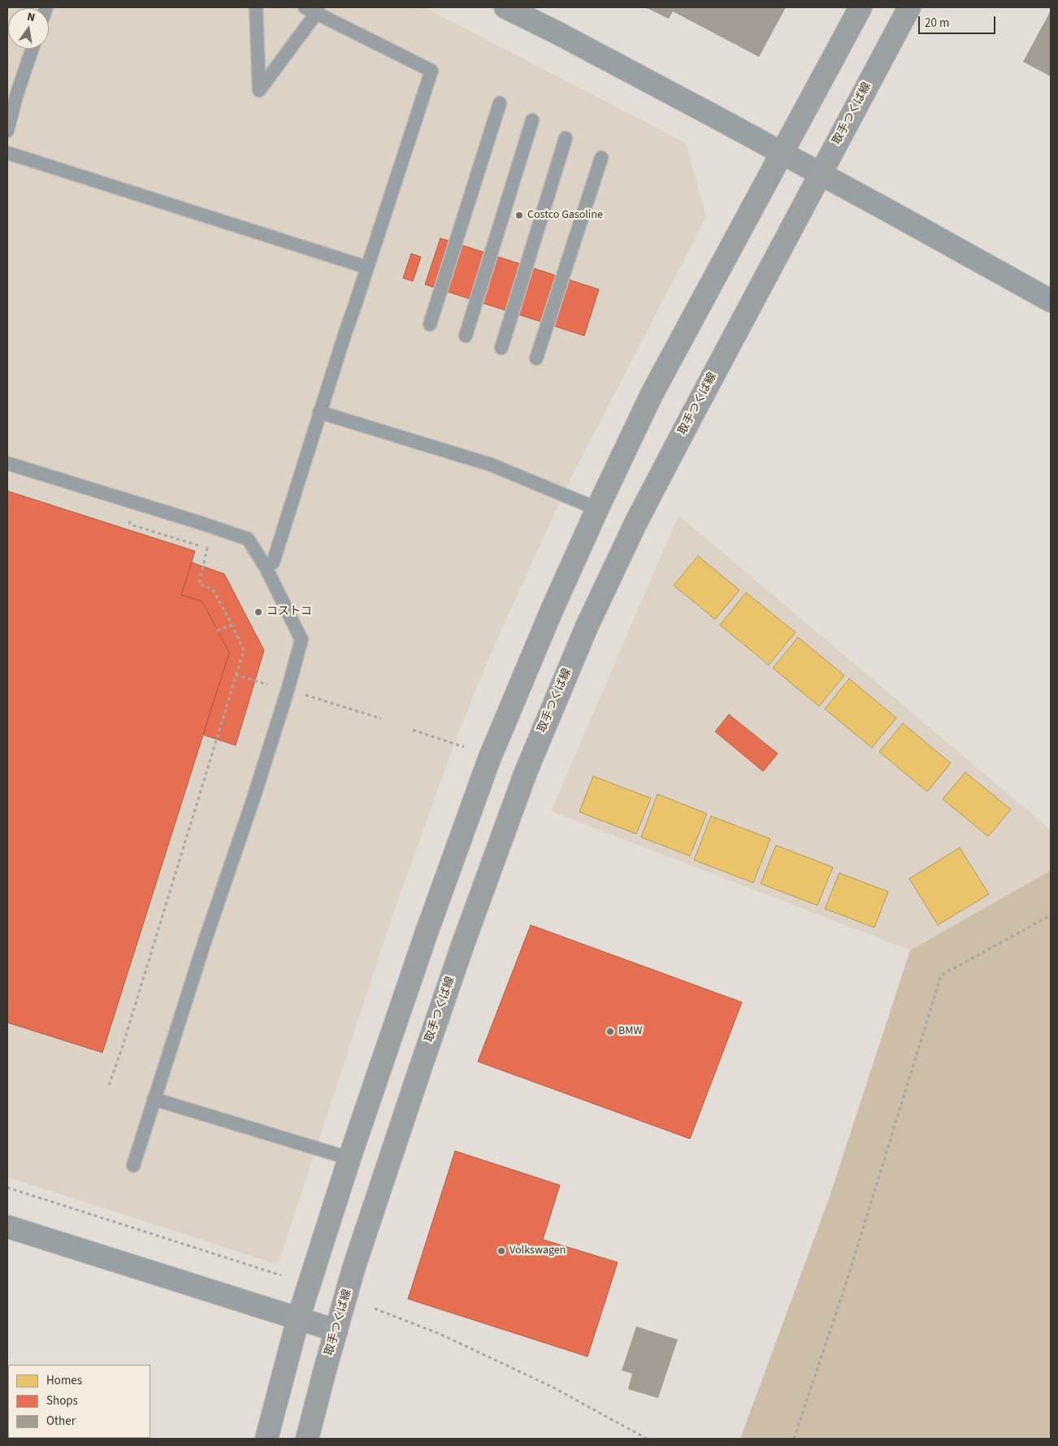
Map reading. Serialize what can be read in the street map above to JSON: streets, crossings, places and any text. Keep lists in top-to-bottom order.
{
  "streets": {
    "main road": ["取手つくば線"]
  },
  "places": [
    "Costco Gasoline",
    "コストコ",
    "BMW",
    "Volkswagen"
  ],
  "legend": ["Homes", "Shops", "Other"],
  "scale_bar": "20 m",
  "north": "top"
}
